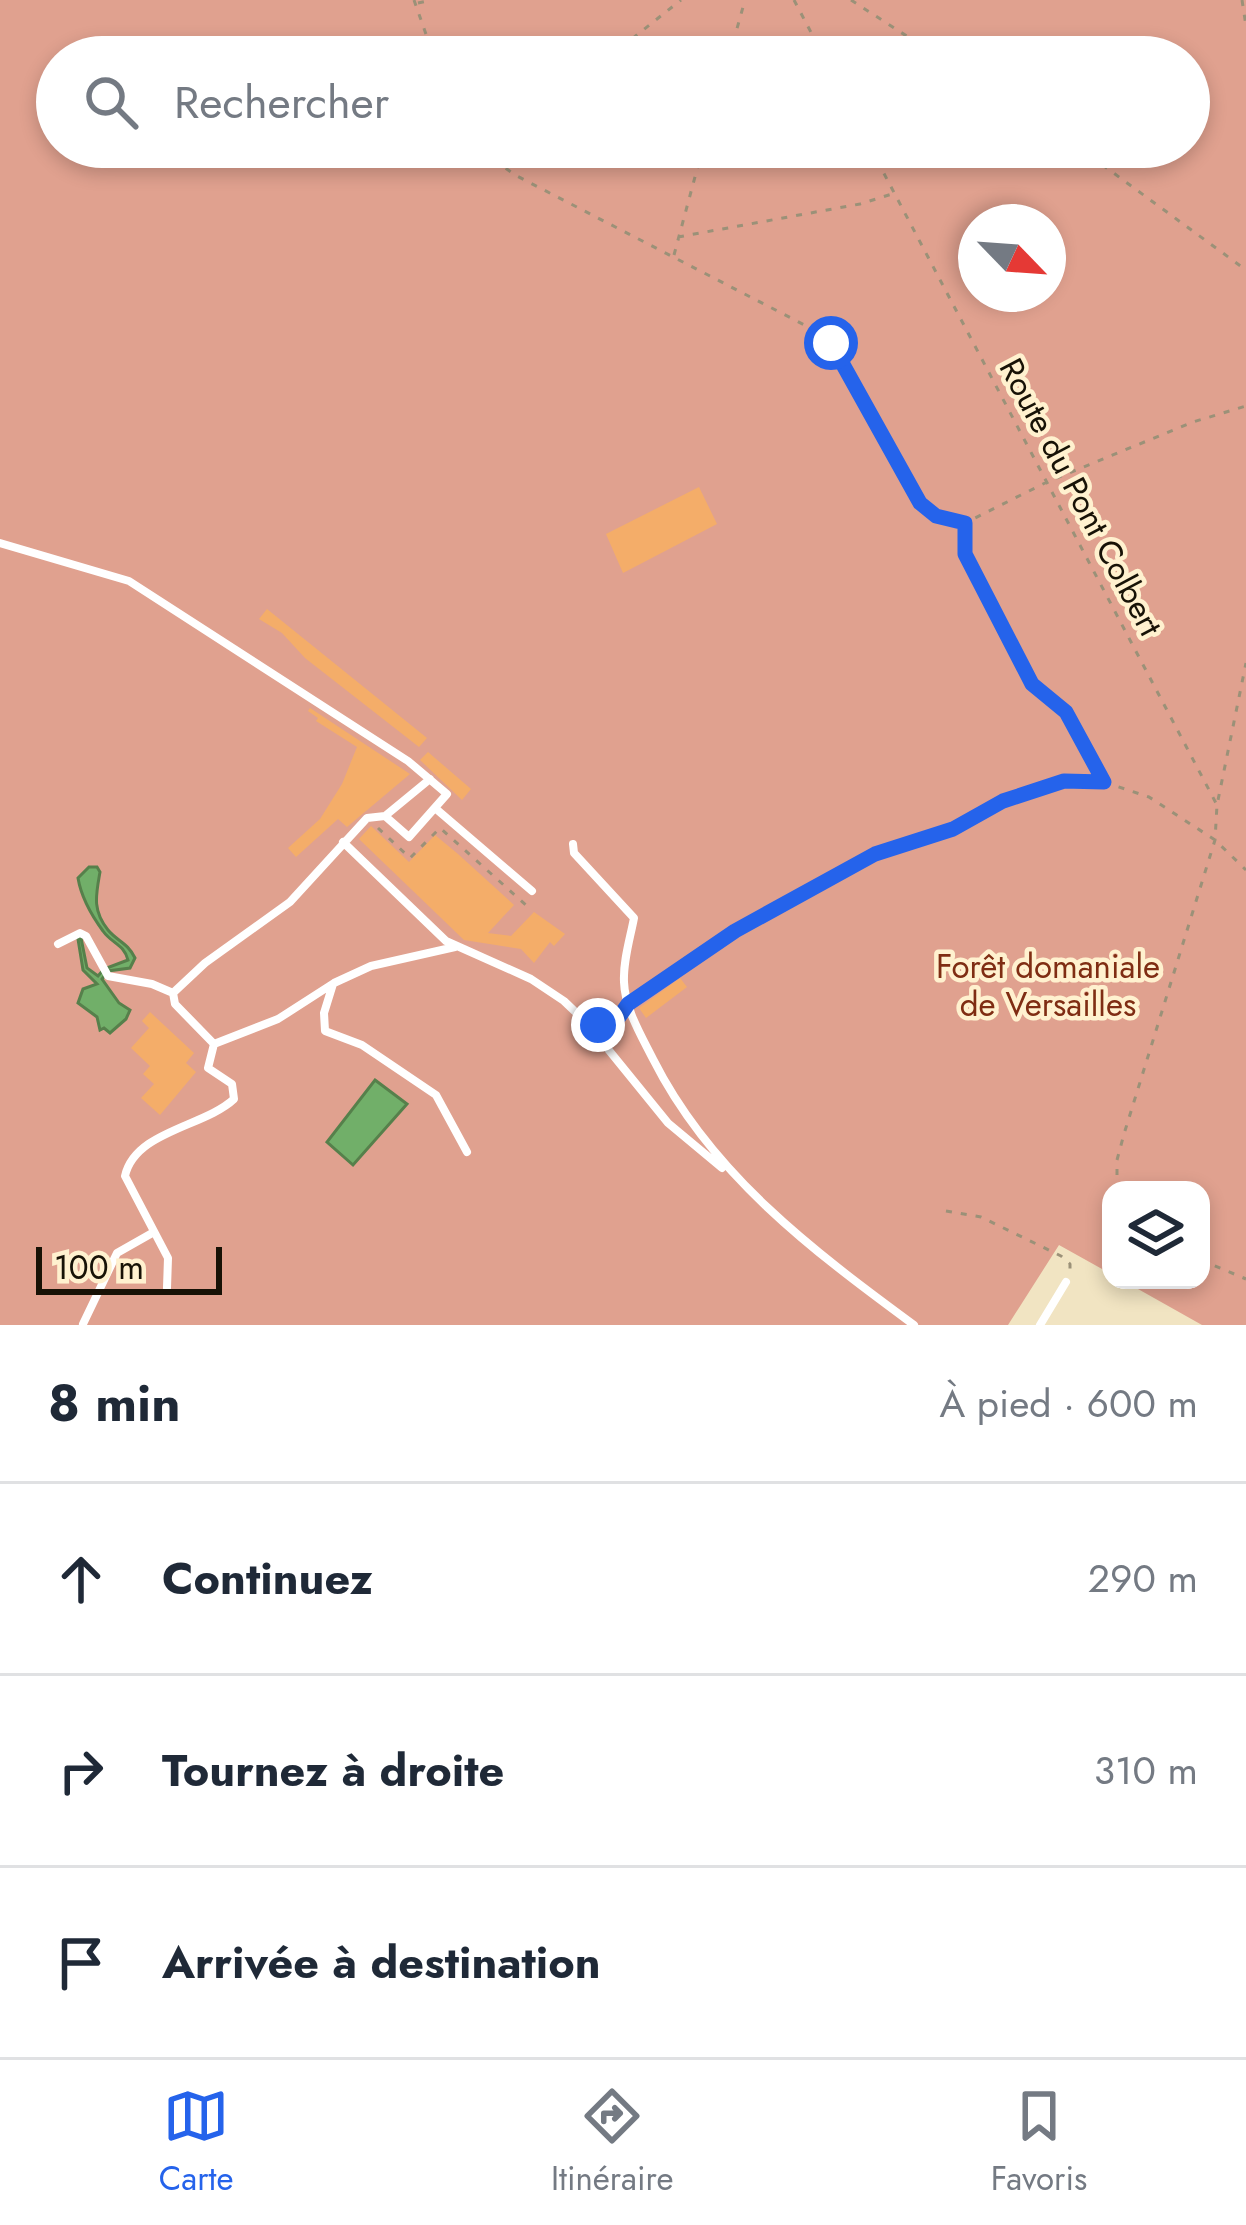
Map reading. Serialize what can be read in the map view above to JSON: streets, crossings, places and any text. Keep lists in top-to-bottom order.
{
  "streets": {
    "path": ["Route du Pont Colbert"]
  },
  "parks": ["Forêt domaniale de Versailles"],
  "scale_bar": "100 m",
  "north": "bottom right",
  "page": {
    "search": "Rechercher",
    "scale": "100 m",
    "heading": ["8 min", "À pied · 600 m"],
    "list": [
      ["Continuez", "290 m"],
      ["Tournez à droite", "310 m"],
      "Arrivée à destination"
    ],
    "nav": ["Carte", "Itinéraire", "Favoris"]
  }
}
